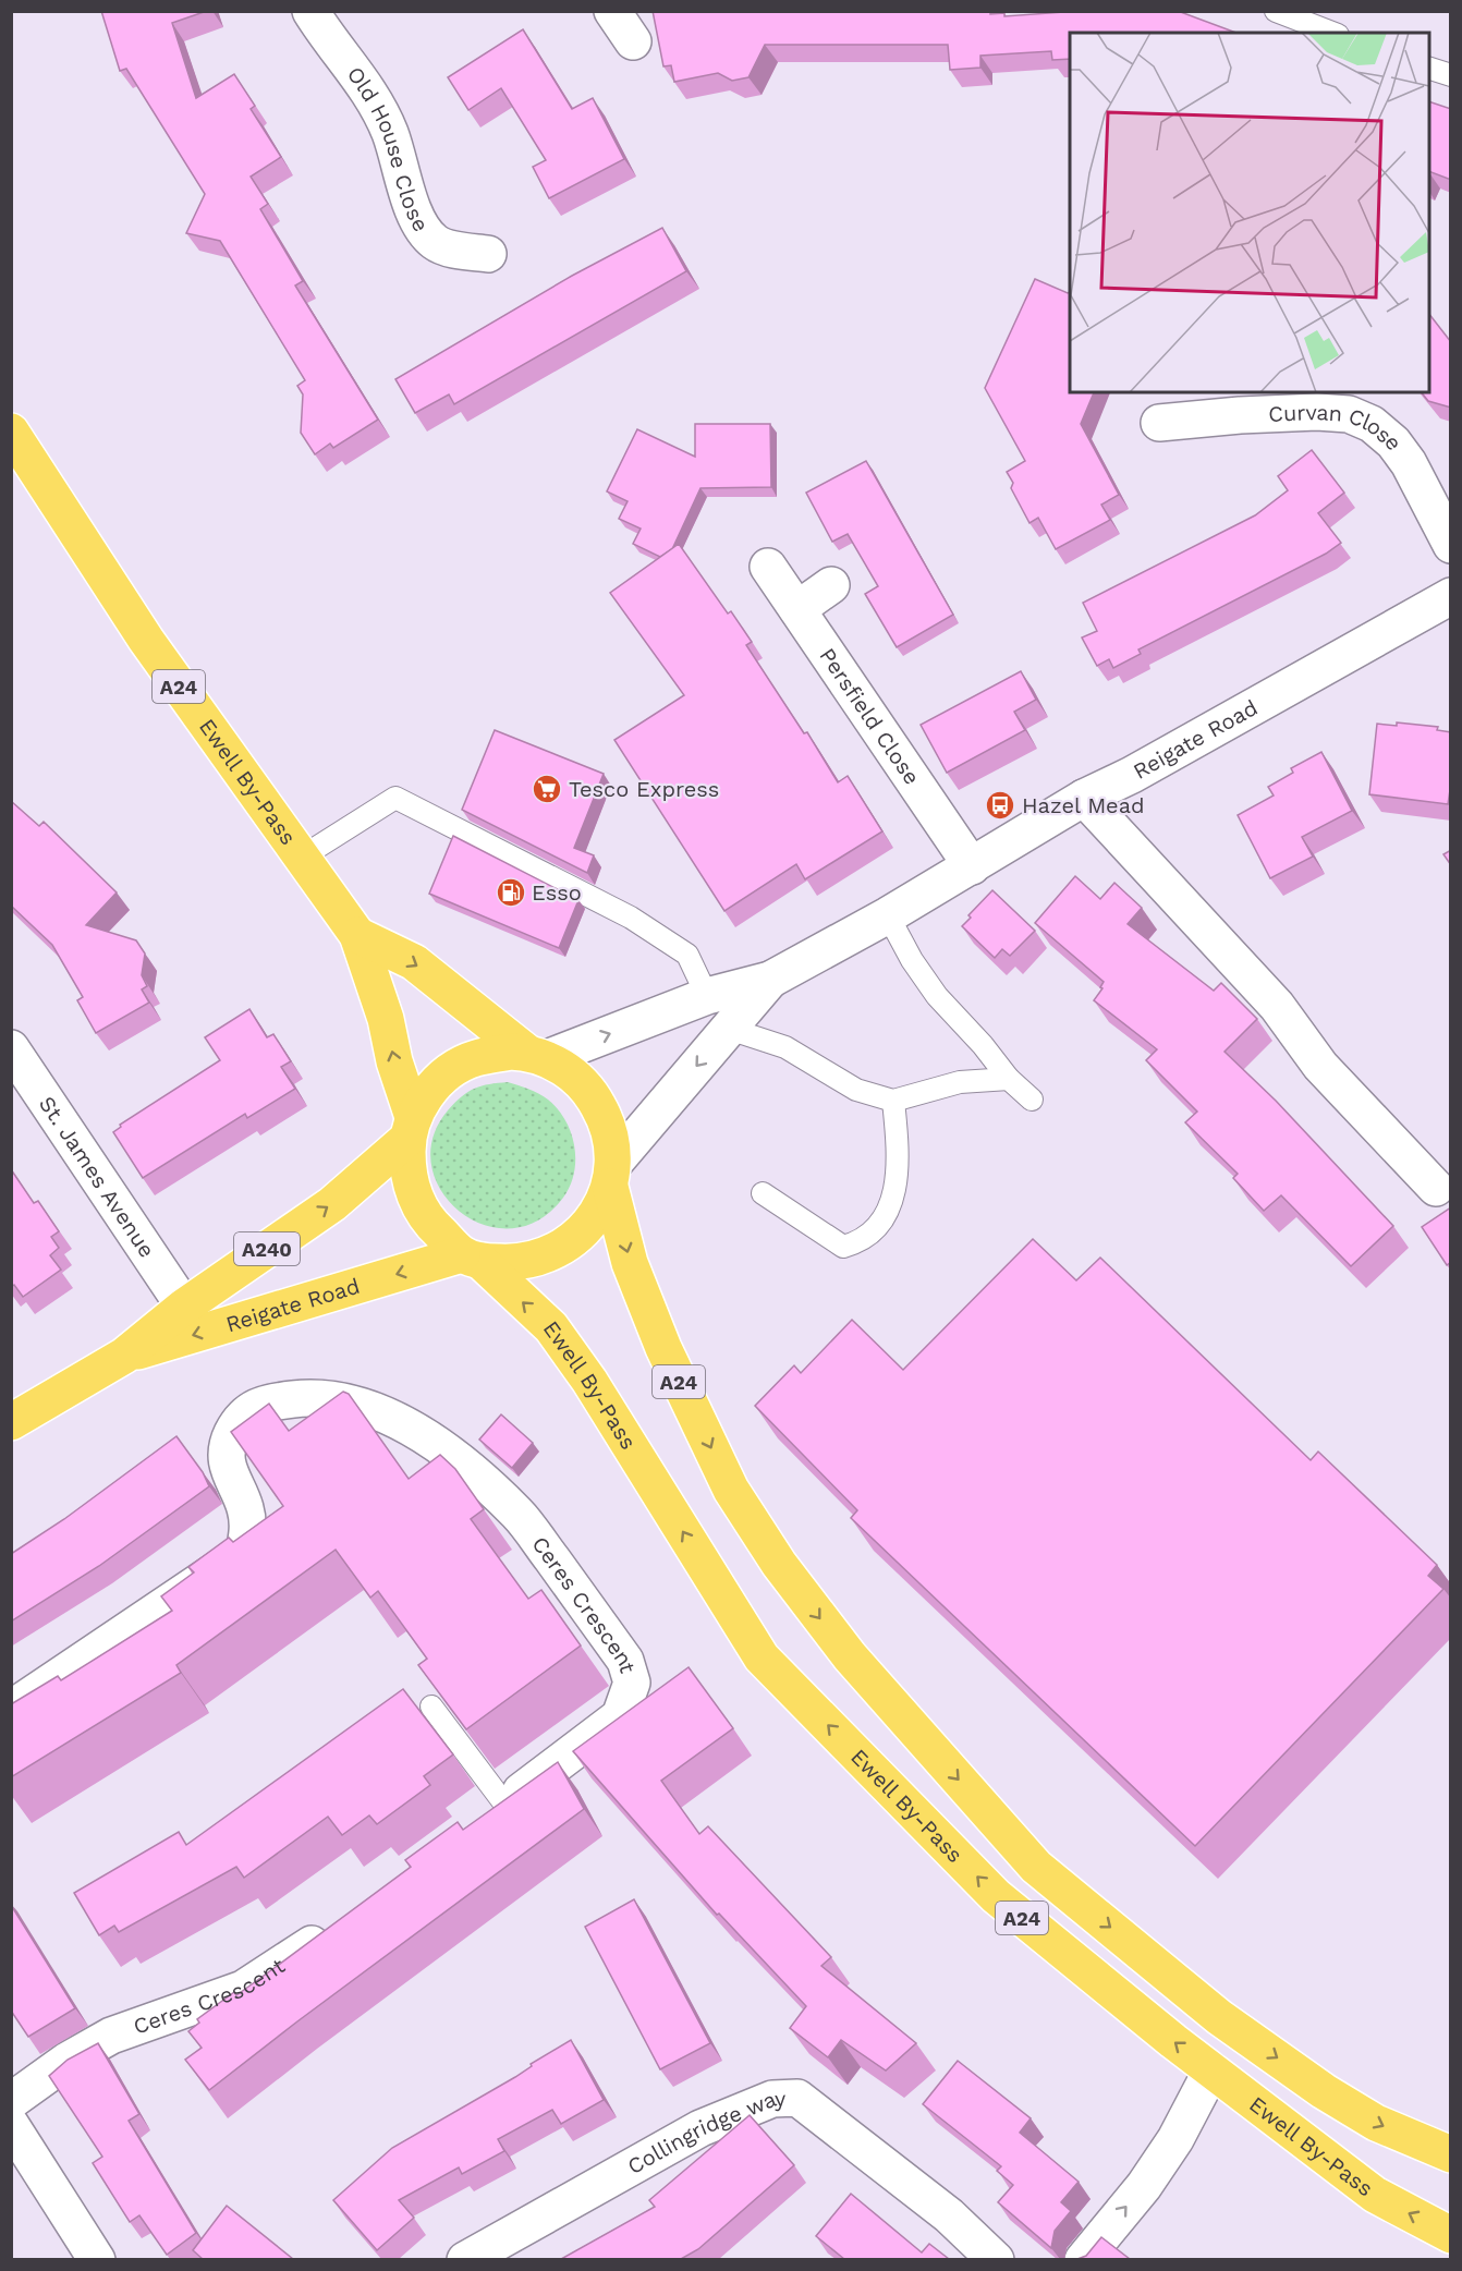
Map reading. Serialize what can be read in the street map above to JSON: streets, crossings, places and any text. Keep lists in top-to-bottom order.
{
  "streets": {
    "highway": [
      "A24",
      "Reigate Road",
      "Ewell By-Pass",
      "A240"
    ],
    "street": [
      "Old House Close",
      "Curvan Close",
      "Persfield Close",
      "St. James Avenue",
      "Ceres Crescent",
      "Collingridge way"
    ]
  },
  "crossings": [
    ["Persfield Close", "Reigate Road"],
    ["Reigate Road", "Ewell By-Pass"],
    ["Reigate Road", "St. James Avenue"]
  ],
  "places": {
    "supermarket": ["Tesco Express"],
    "bus stop": ["Hazel Mead"],
    "fuel station": ["Esso"]
  }
}
